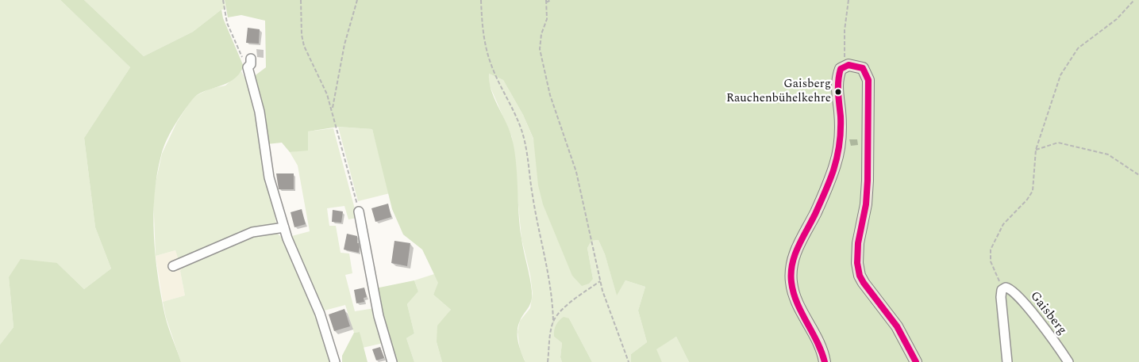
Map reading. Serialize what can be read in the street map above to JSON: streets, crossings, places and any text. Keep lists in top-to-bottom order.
{
  "streets": {
    "street": ["Gaisberg"]
  },
  "places": ["Gaisberg Rauchenbühelkehre"]
}
